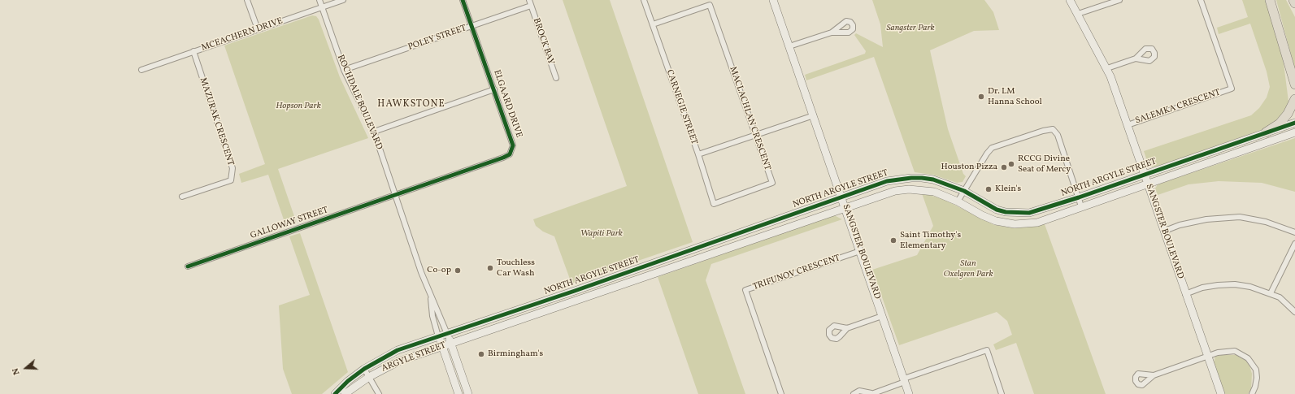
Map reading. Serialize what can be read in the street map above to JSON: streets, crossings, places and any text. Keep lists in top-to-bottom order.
{
  "streets": {
    "street": [
      "MCEACHERN DRIVE",
      "POLEY STREET",
      "BROCK BAY",
      "ROCHDALE BOULEVARD",
      "ELGAARD DRIVE",
      "CARNEGIE STREET",
      "SALEMKA CRESCENT",
      "MACLACHLAN CRESCENT",
      "MAZURAK CRESCENT",
      "NORTH ARGYLE STREET",
      "GALLOWAY STREET",
      "SANGSTER BOULEVARD",
      "TRIFUNOV CRESCENT",
      "ARGYLE STREET"
    ]
  },
  "crossings": [
    ["MCEACHERN DRIVE", "ROCHDALE BOULEVARD"],
    ["MCEACHERN DRIVE", "MAZURAK CRESCENT"],
    ["POLEY STREET", "BROCK BAY"],
    ["POLEY STREET", "ROCHDALE BOULEVARD"],
    ["POLEY STREET", "ELGAARD DRIVE"],
    ["ROCHDALE BOULEVARD", "ELGAARD DRIVE"],
    ["ROCHDALE BOULEVARD", "NORTH ARGYLE STREET"],
    ["ROCHDALE BOULEVARD", "GALLOWAY STREET"],
    ["ROCHDALE BOULEVARD", "ARGYLE STREET"],
    ["ELGAARD DRIVE", "GALLOWAY STREET"],
    ["CARNEGIE STREET", "MACLACHLAN CRESCENT"],
    ["CARNEGIE STREET", "SANGSTER BOULEVARD"],
    ["SALEMKA CRESCENT", "SANGSTER BOULEVARD"],
    ["NORTH ARGYLE STREET", "SANGSTER BOULEVARD"],
    ["NORTH ARGYLE STREET", "ARGYLE STREET"],
    ["SANGSTER BOULEVARD", "TRIFUNOV CRESCENT"]
  ],
  "districts": ["HAWKSTONE"],
  "parks": [
    "Sangster Park",
    "Hopson Park",
    "Wapiti Park",
    "Stan Oxelgren Park"
  ],
  "places": [
    "Dr. LM Hanna School",
    "RCCG Divine Seat of Mercy",
    "Houston Pizza",
    "Klein's",
    "Saint Timothy's Elementary",
    "Touchless Car Wash",
    "Co-op",
    "Birmingham's"
  ],
  "north": "left"
}
